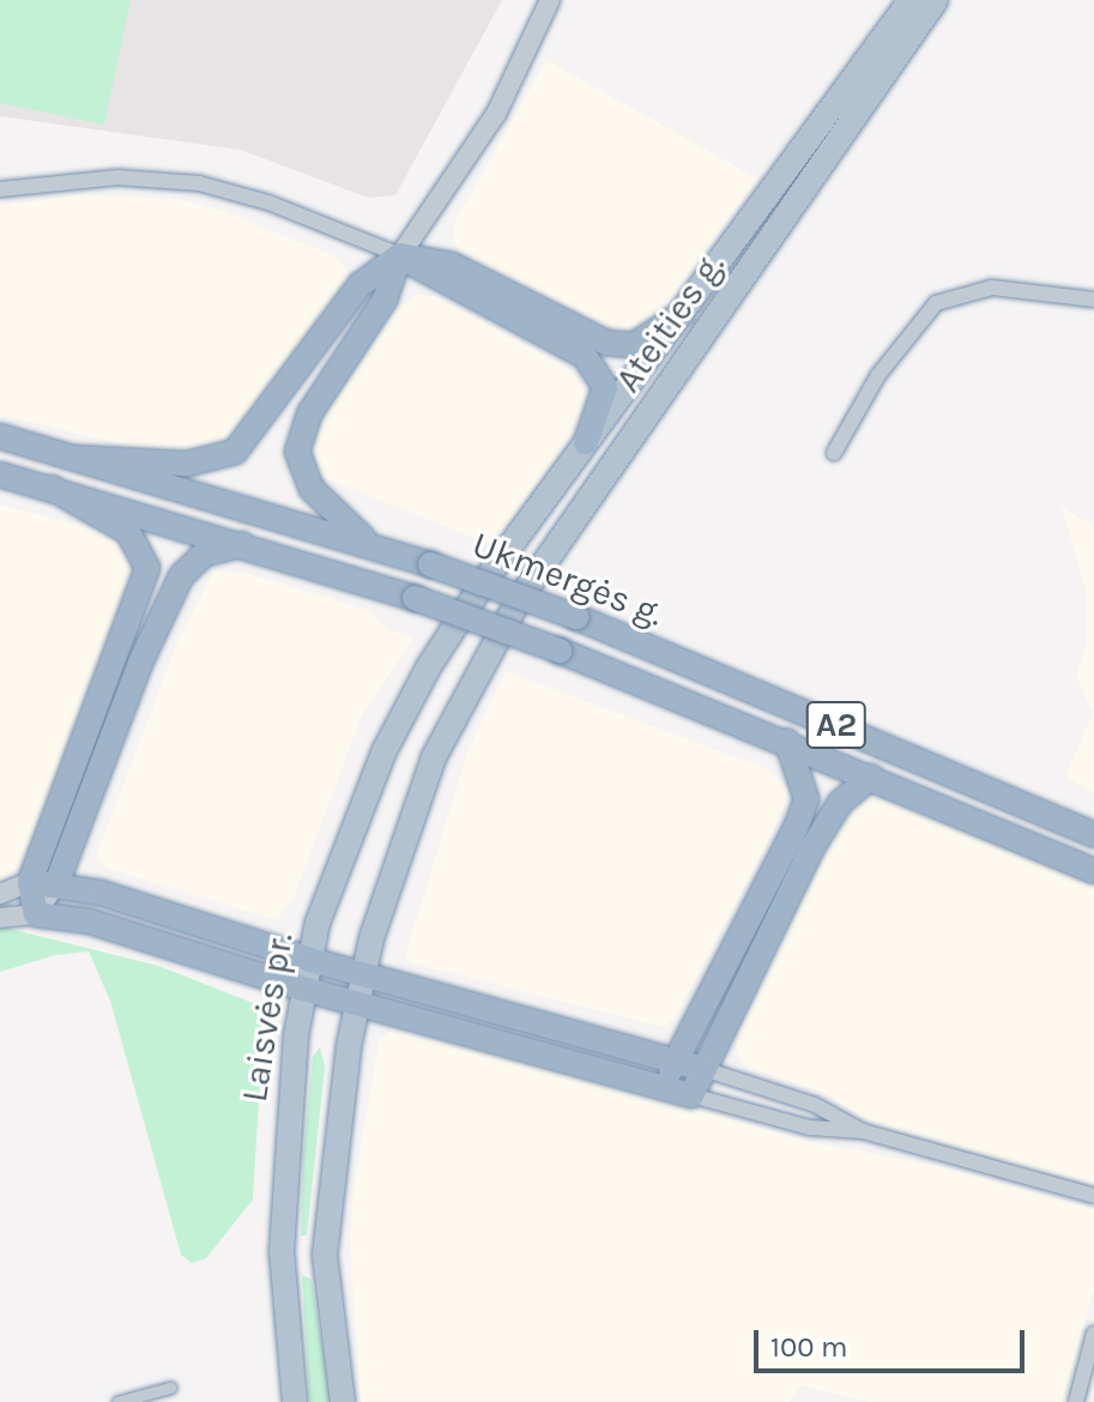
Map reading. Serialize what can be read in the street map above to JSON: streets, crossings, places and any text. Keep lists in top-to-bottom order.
{
  "streets": {
    "highway": ["Ukmergės g.", "A2"],
    "main road": ["Ateities g.", "Laisvės pr."]
  },
  "crossings": [
    ["Ateities g.", "Laisvės pr."]
  ],
  "scale_bar": "100 m"
}
